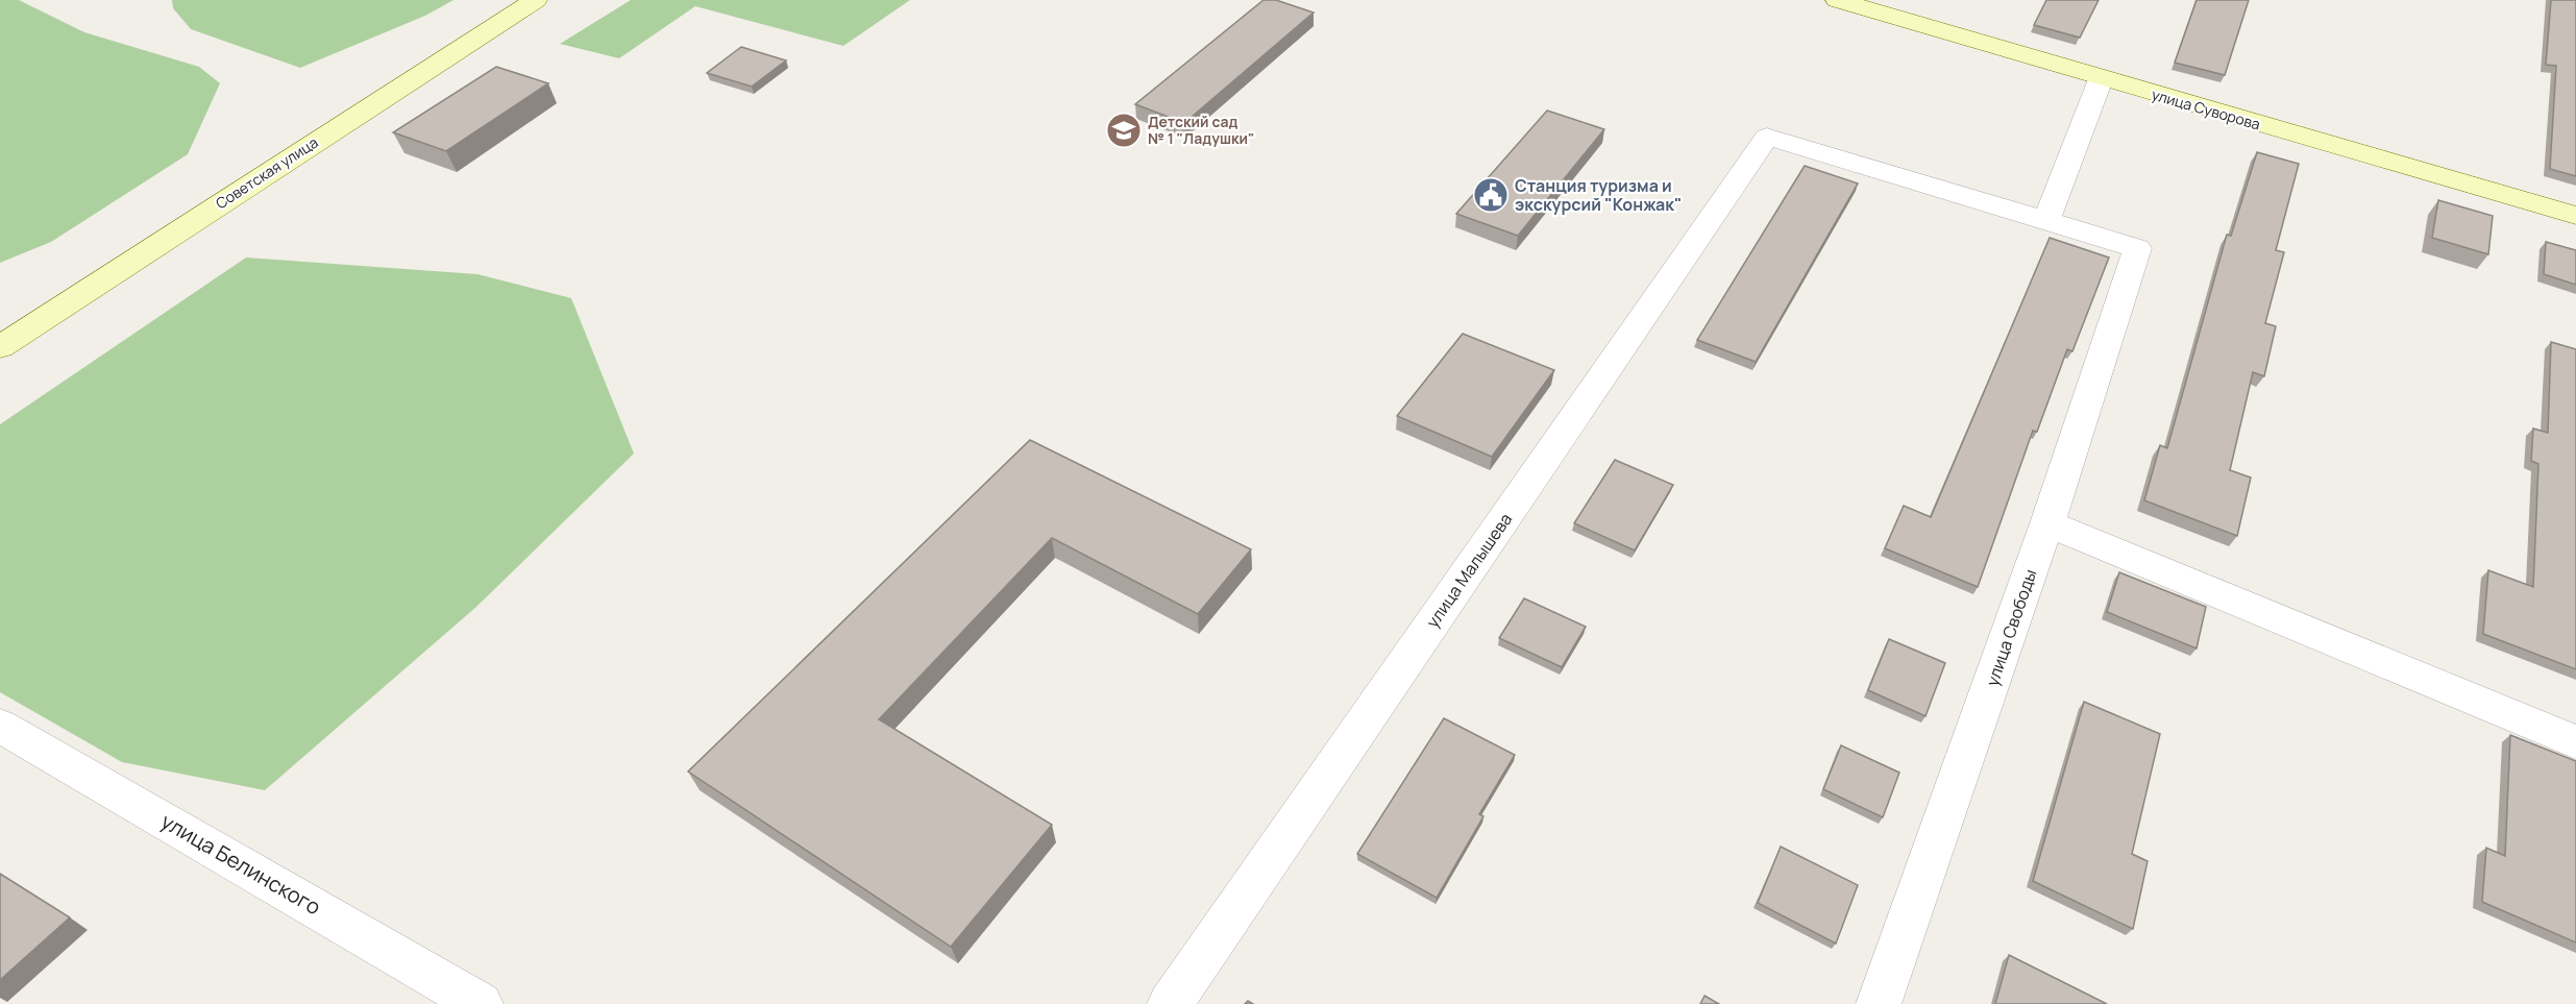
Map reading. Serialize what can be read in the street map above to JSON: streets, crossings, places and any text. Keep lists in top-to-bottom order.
{
  "streets": {
    "main road": ["улица Суворова", "Советская улица"],
    "street": ["улица Малышева", "улица Свободы", "улица Белинского"]
  },
  "crossings": [
    ["улица Малышева", "улица Свободы"]
  ],
  "places": {
    "school or university": ["Детский сад № 1 \"Ладушки\""],
    "public building": ["Станция туризма и экскурсий \"Конжак\""]
  }
}
